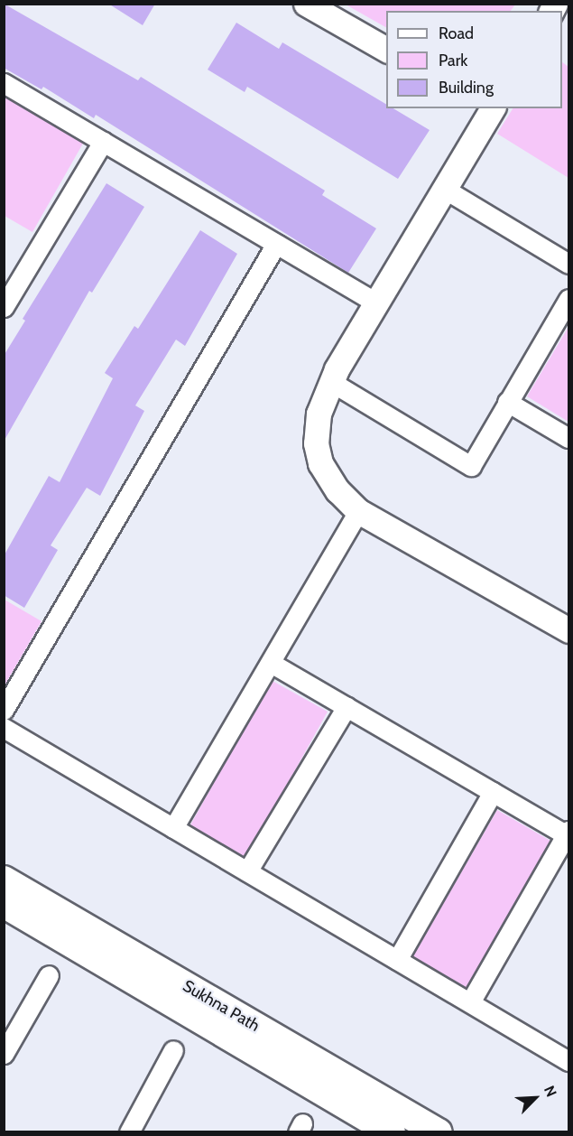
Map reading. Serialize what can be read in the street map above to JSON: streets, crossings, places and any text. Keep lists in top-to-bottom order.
{
  "streets": {
    "main road": ["Sukhna Path"]
  },
  "legend": ["Road", "Park", "Building"],
  "north": "top right"
}
